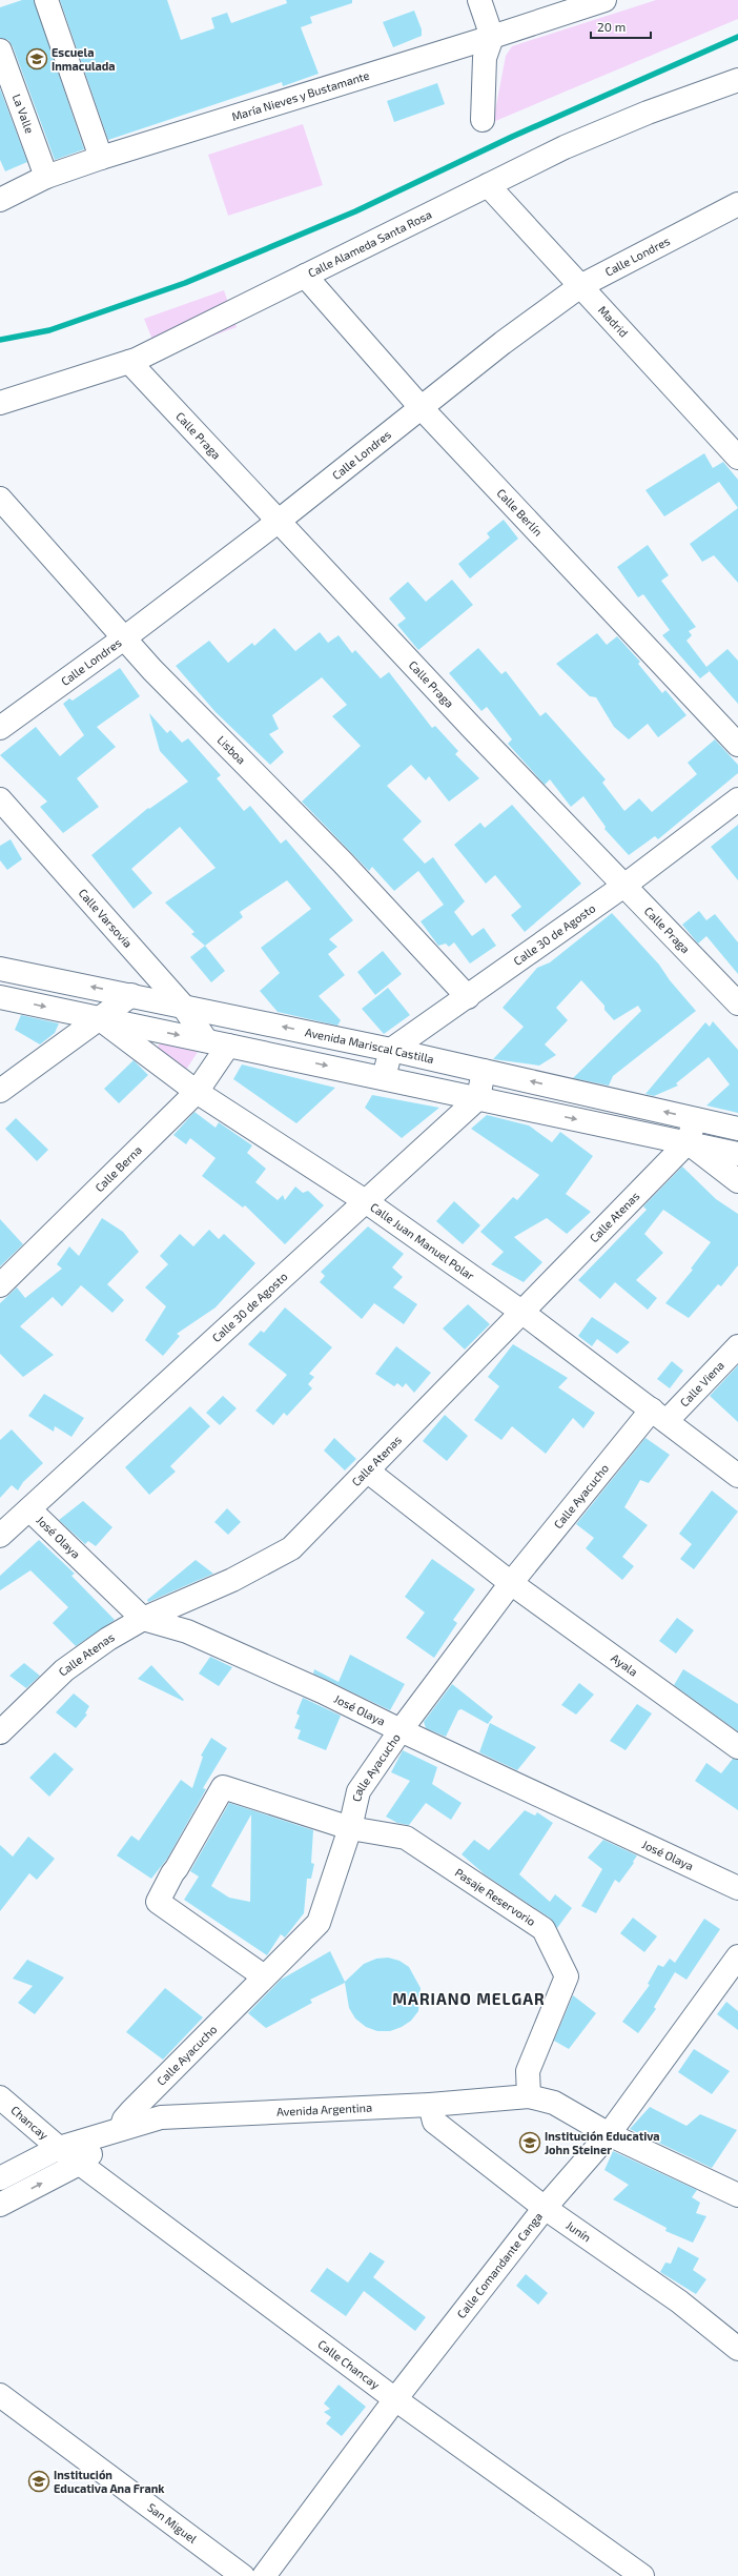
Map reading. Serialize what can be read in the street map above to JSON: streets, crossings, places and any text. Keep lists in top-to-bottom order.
{
  "streets": {
    "street": [
      "María Nieves y Bustamante",
      "La Valle",
      "Calle Alameda Santa Rosa",
      "Calle Londres",
      "Madrid",
      "Calle Praga",
      "Calle Berlín",
      "Lisboa",
      "Calle Varsovia",
      "Calle 30 de Agosto",
      "Avenida Mariscal Castilla",
      "Calle Berna",
      "Calle Atenas",
      "Calle Juan Manuel Polar",
      "Calle Viena",
      "Calle Ayacucho",
      "José Olaya",
      "Ayala",
      "Pasaje Reservorio",
      "Avenida Argentina",
      "Chancay",
      "Junín",
      "Calle Comandante Canga",
      "Calle Chancay",
      "San Miguel"
    ]
  },
  "crossings": [
    ["María Nieves y Bustamante", "La Valle"],
    ["Calle Alameda Santa Rosa", "Madrid"],
    ["Calle Alameda Santa Rosa", "Calle Praga"],
    ["Calle Alameda Santa Rosa", "Calle Berlín"],
    ["Calle Londres", "Madrid"],
    ["Calle Londres", "Calle Praga"],
    ["Calle Londres", "Calle Berlín"],
    ["Calle Londres", "Lisboa"],
    ["Calle Praga", "Calle 30 de Agosto"],
    ["Lisboa", "Calle 30 de Agosto"],
    ["Calle Varsovia", "Avenida Mariscal Castilla"],
    ["Calle 30 de Agosto", "Avenida Mariscal Castilla"],
    ["Calle 30 de Agosto", "Calle Juan Manuel Polar"],
    ["Calle 30 de Agosto", "José Olaya"],
    ["Avenida Mariscal Castilla", "Calle Atenas"],
    ["Calle Berna", "Calle Juan Manuel Polar"],
    ["Calle Atenas", "Calle Juan Manuel Polar"],
    ["Calle Atenas", "José Olaya"],
    ["Calle Atenas", "Ayala"],
    ["Calle Juan Manuel Polar", "Calle Viena"],
    ["Calle Juan Manuel Polar", "Calle Ayacucho"],
    ["Calle Viena", "Calle Ayacucho"],
    ["Calle Ayacucho", "José Olaya"],
    ["Calle Ayacucho", "Ayala"],
    ["Calle Ayacucho", "Pasaje Reservorio"],
    ["Calle Ayacucho", "Avenida Argentina"],
    ["Pasaje Reservorio", "Avenida Argentina"],
    ["Avenida Argentina", "Chancay"],
    ["Avenida Argentina", "Junín"],
    ["Avenida Argentina", "Calle Comandante Canga"],
    ["Avenida Argentina", "Calle Chancay"],
    ["Chancay", "Calle Chancay"],
    ["Junín", "Calle Comandante Canga"],
    ["Calle Comandante Canga", "Calle Chancay"]
  ],
  "districts": ["MARIANO MELGAR"],
  "places": {
    "school or university": ["Escuela Inmaculada", "Institución Educativa John Steiner", "Institución Educativa Ana Frank"]
  },
  "scale_bar": "20 m"
}
